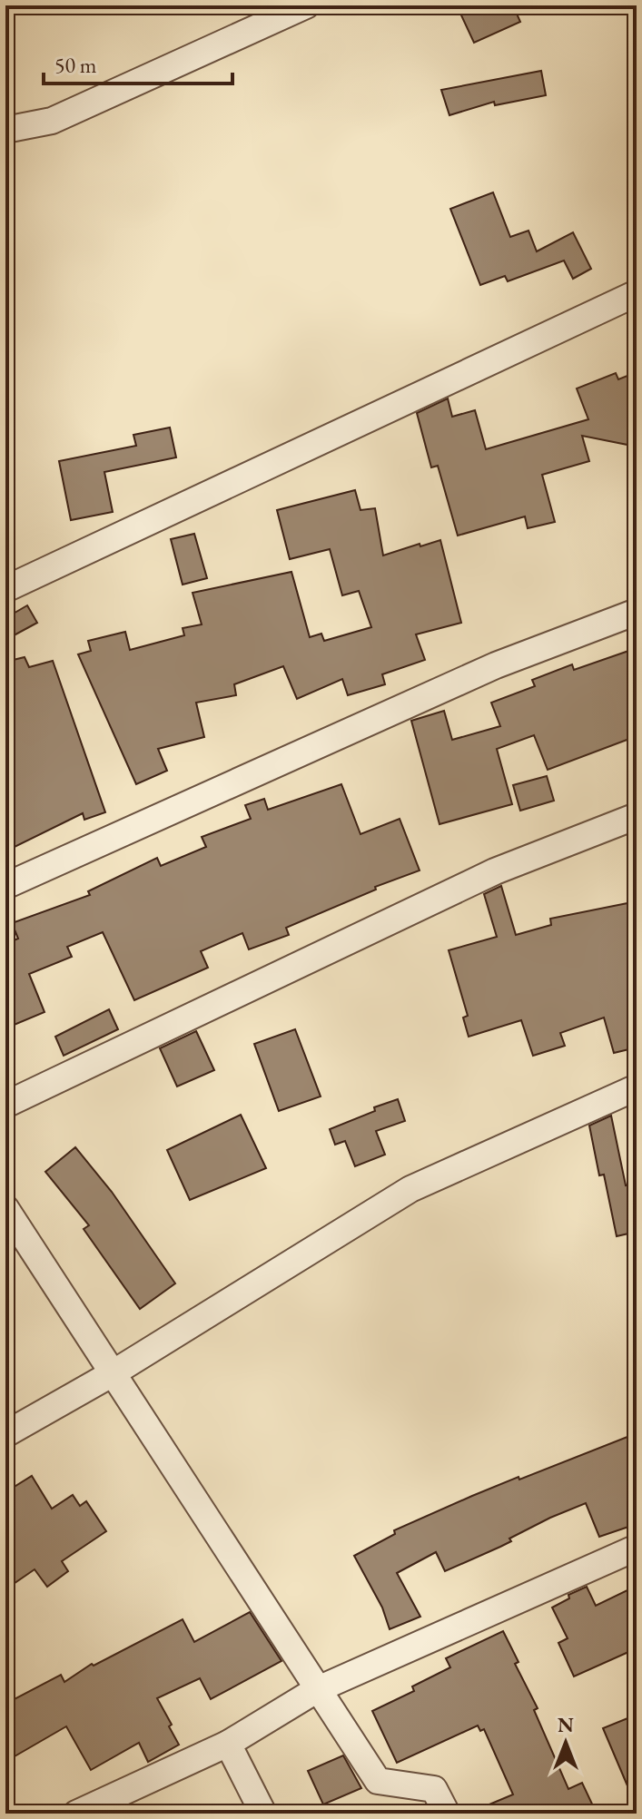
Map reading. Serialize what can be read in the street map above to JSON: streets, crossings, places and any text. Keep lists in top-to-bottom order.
{
  "scale_bar": "50 m",
  "north": "top"
}
